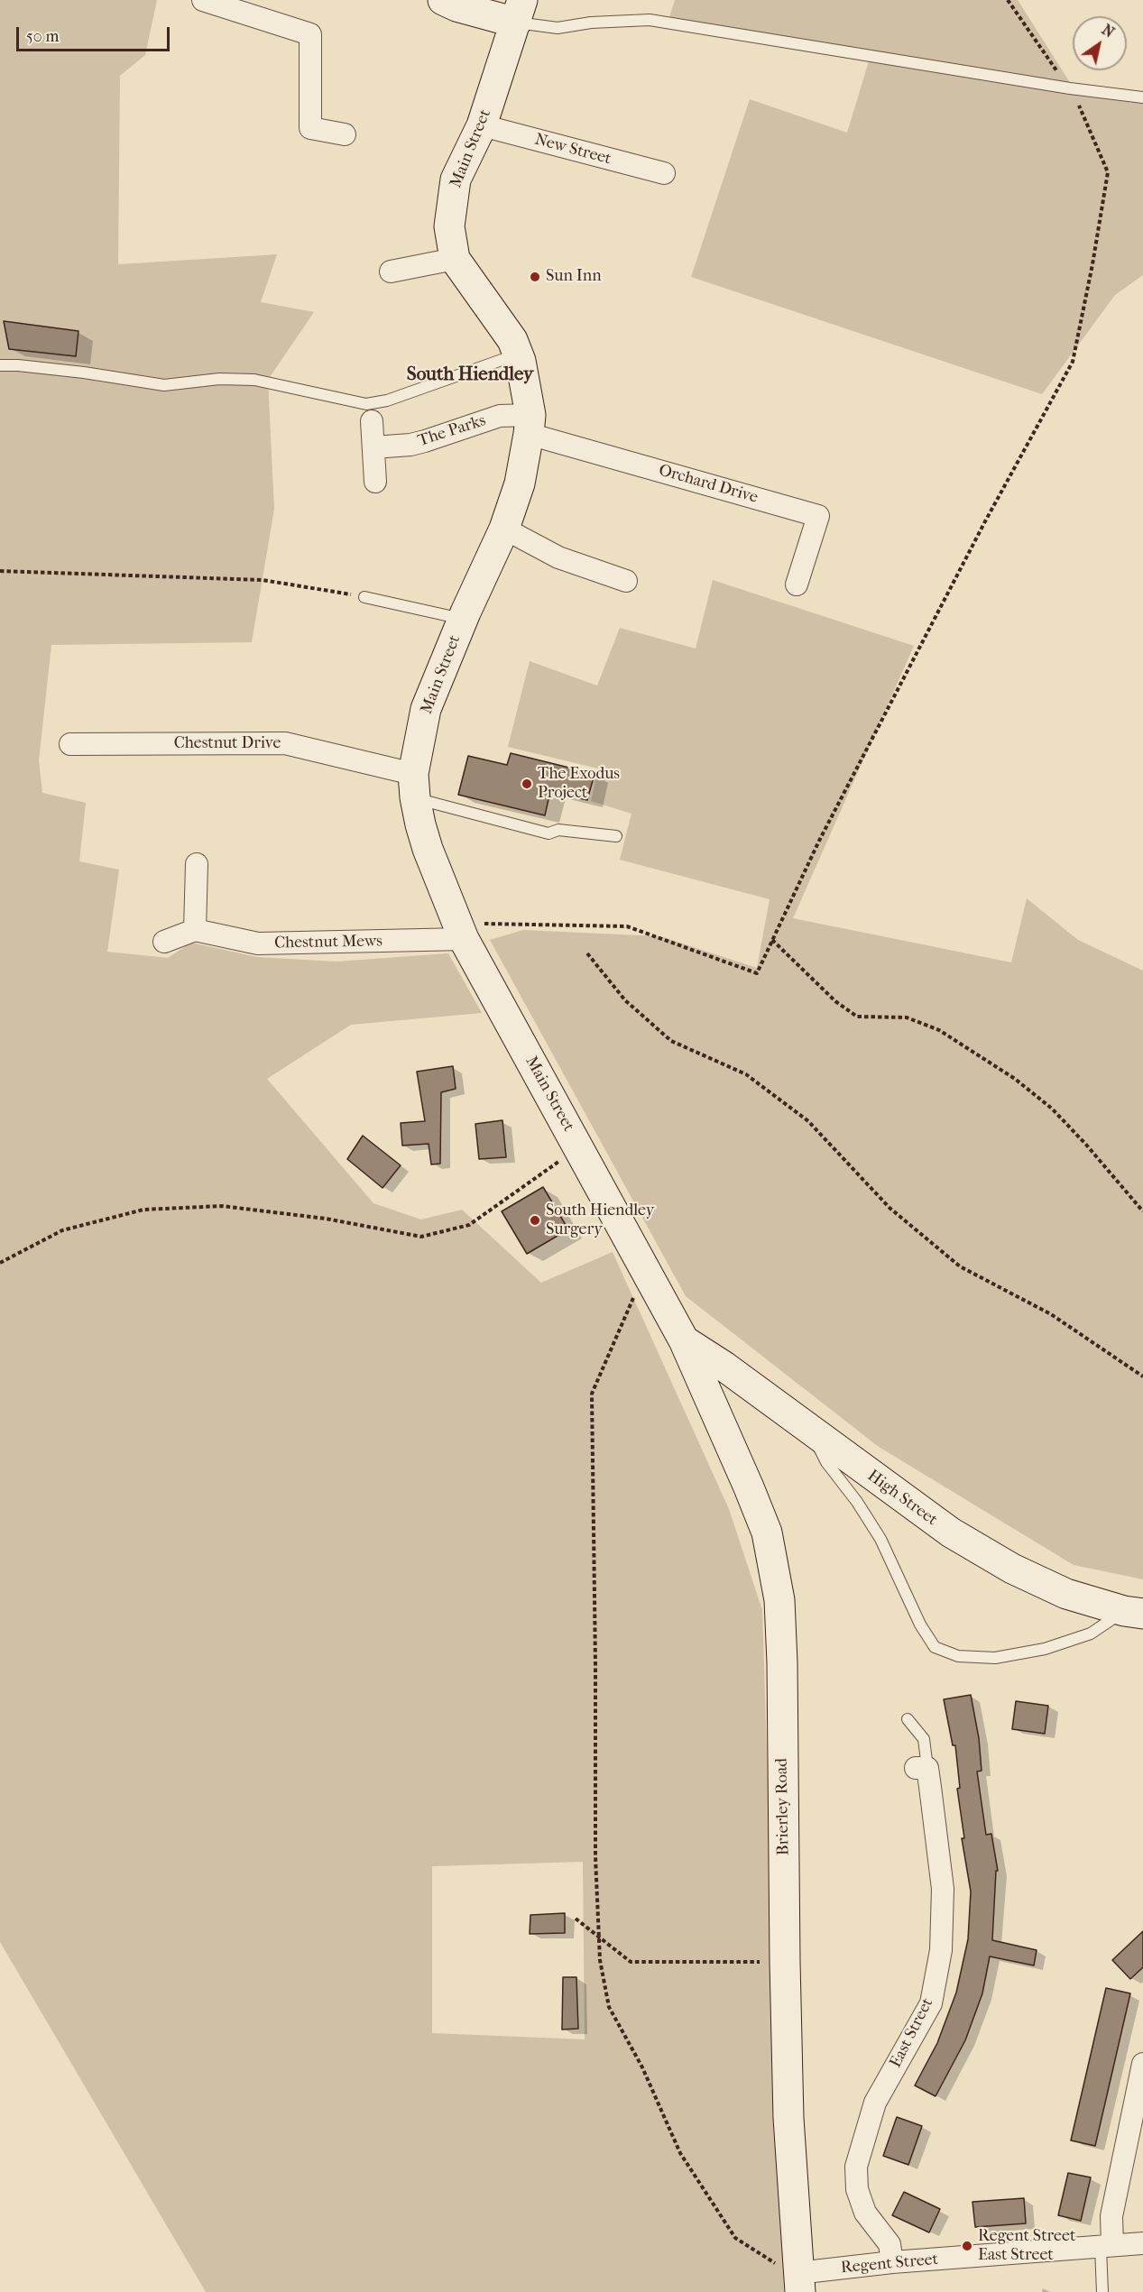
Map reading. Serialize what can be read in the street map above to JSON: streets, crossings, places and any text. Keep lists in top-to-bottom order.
{
  "streets": {
    "street": [
      "Main Street",
      "New Street",
      "The Parks",
      "Orchard Drive",
      "Chestnut Drive",
      "Chestnut Mews",
      "High Street",
      "Brierley Road",
      "East Street",
      "Regent Street"
    ]
  },
  "crossings": [
    ["Main Street", "New Street"],
    ["Main Street", "The Parks"],
    ["Main Street", "Orchard Drive"],
    ["Main Street", "Chestnut Drive"],
    ["Main Street", "Chestnut Mews"],
    ["Main Street", "High Street"],
    ["Main Street", "Brierley Road"],
    ["The Parks", "Orchard Drive"],
    ["High Street", "Brierley Road"],
    ["Brierley Road", "Regent Street"],
    ["East Street", "Regent Street"]
  ],
  "districts": ["South Hiendley"],
  "places": [
    "Sun Inn",
    "The Exodus Project",
    "South Hiendley Surgery",
    "Regent Street East Street"
  ],
  "scale_bar": "50 m",
  "north": "top right"
}
